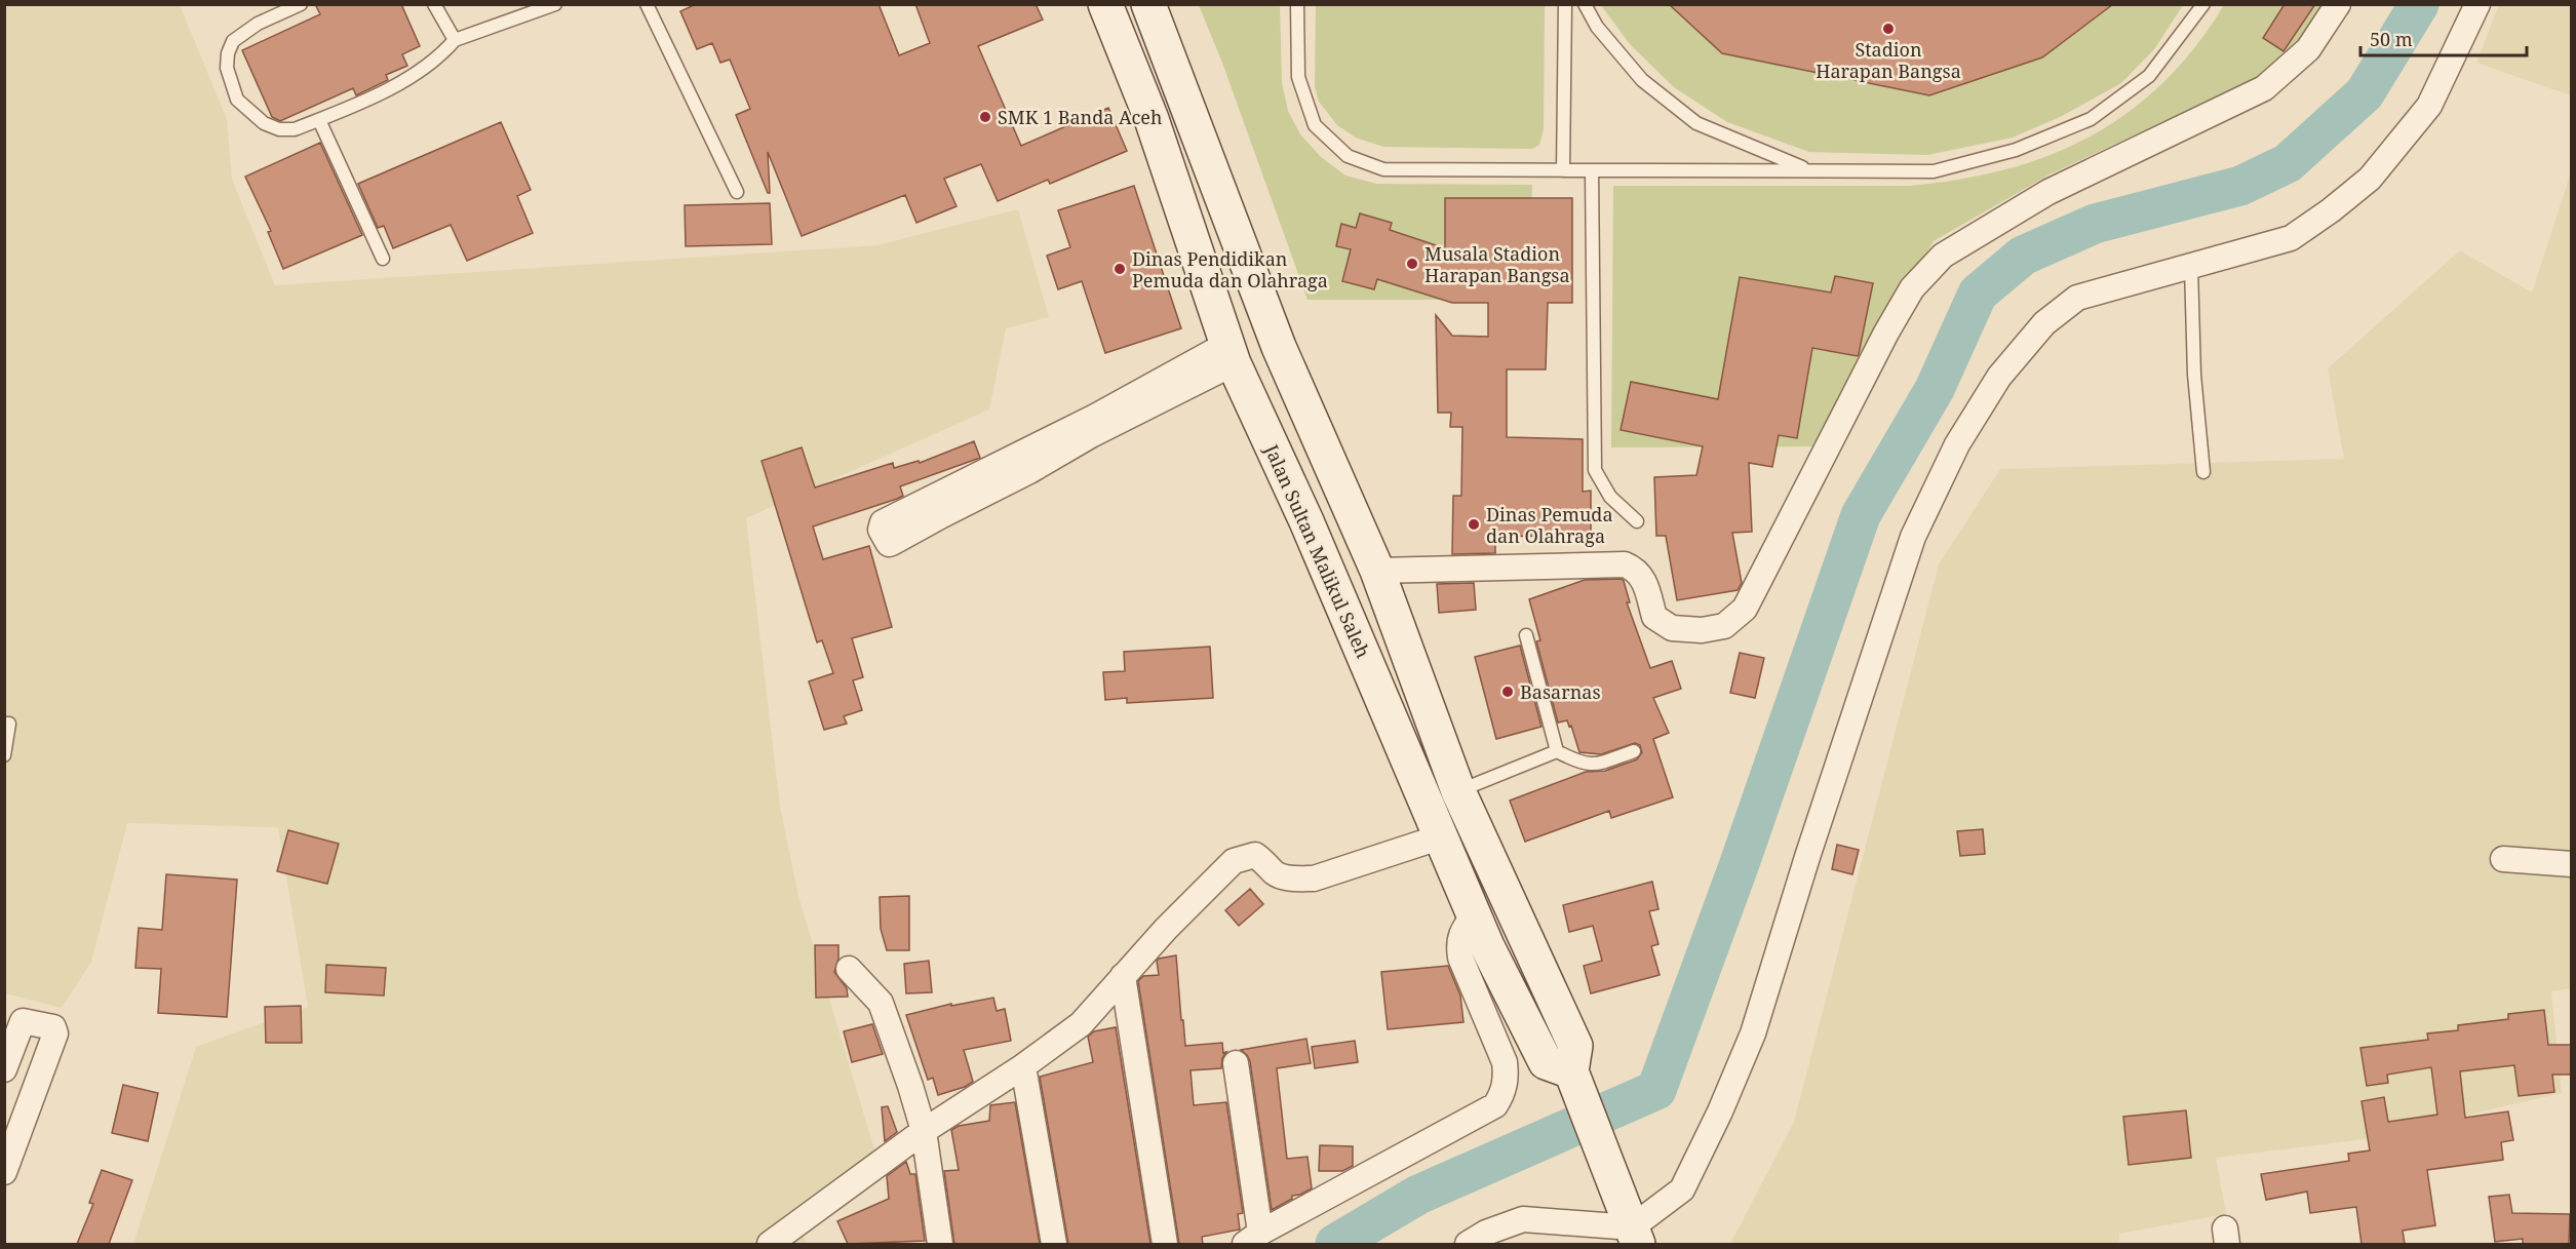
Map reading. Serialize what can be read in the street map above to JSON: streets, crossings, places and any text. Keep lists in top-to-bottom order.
{
  "streets": {
    "main road": ["Jalan Sultan Malikul Saleh"]
  },
  "places": [
    "Stadion Harapan Bangsa",
    "SMK 1 Banda Aceh",
    "Musala Stadion Harapan Bangsa",
    "Dinas Pendidikan Pemuda dan Olahraga",
    "Dinas Pemuda dan Olahraga",
    "Basarnas"
  ],
  "scale_bar": "50 m"
}
